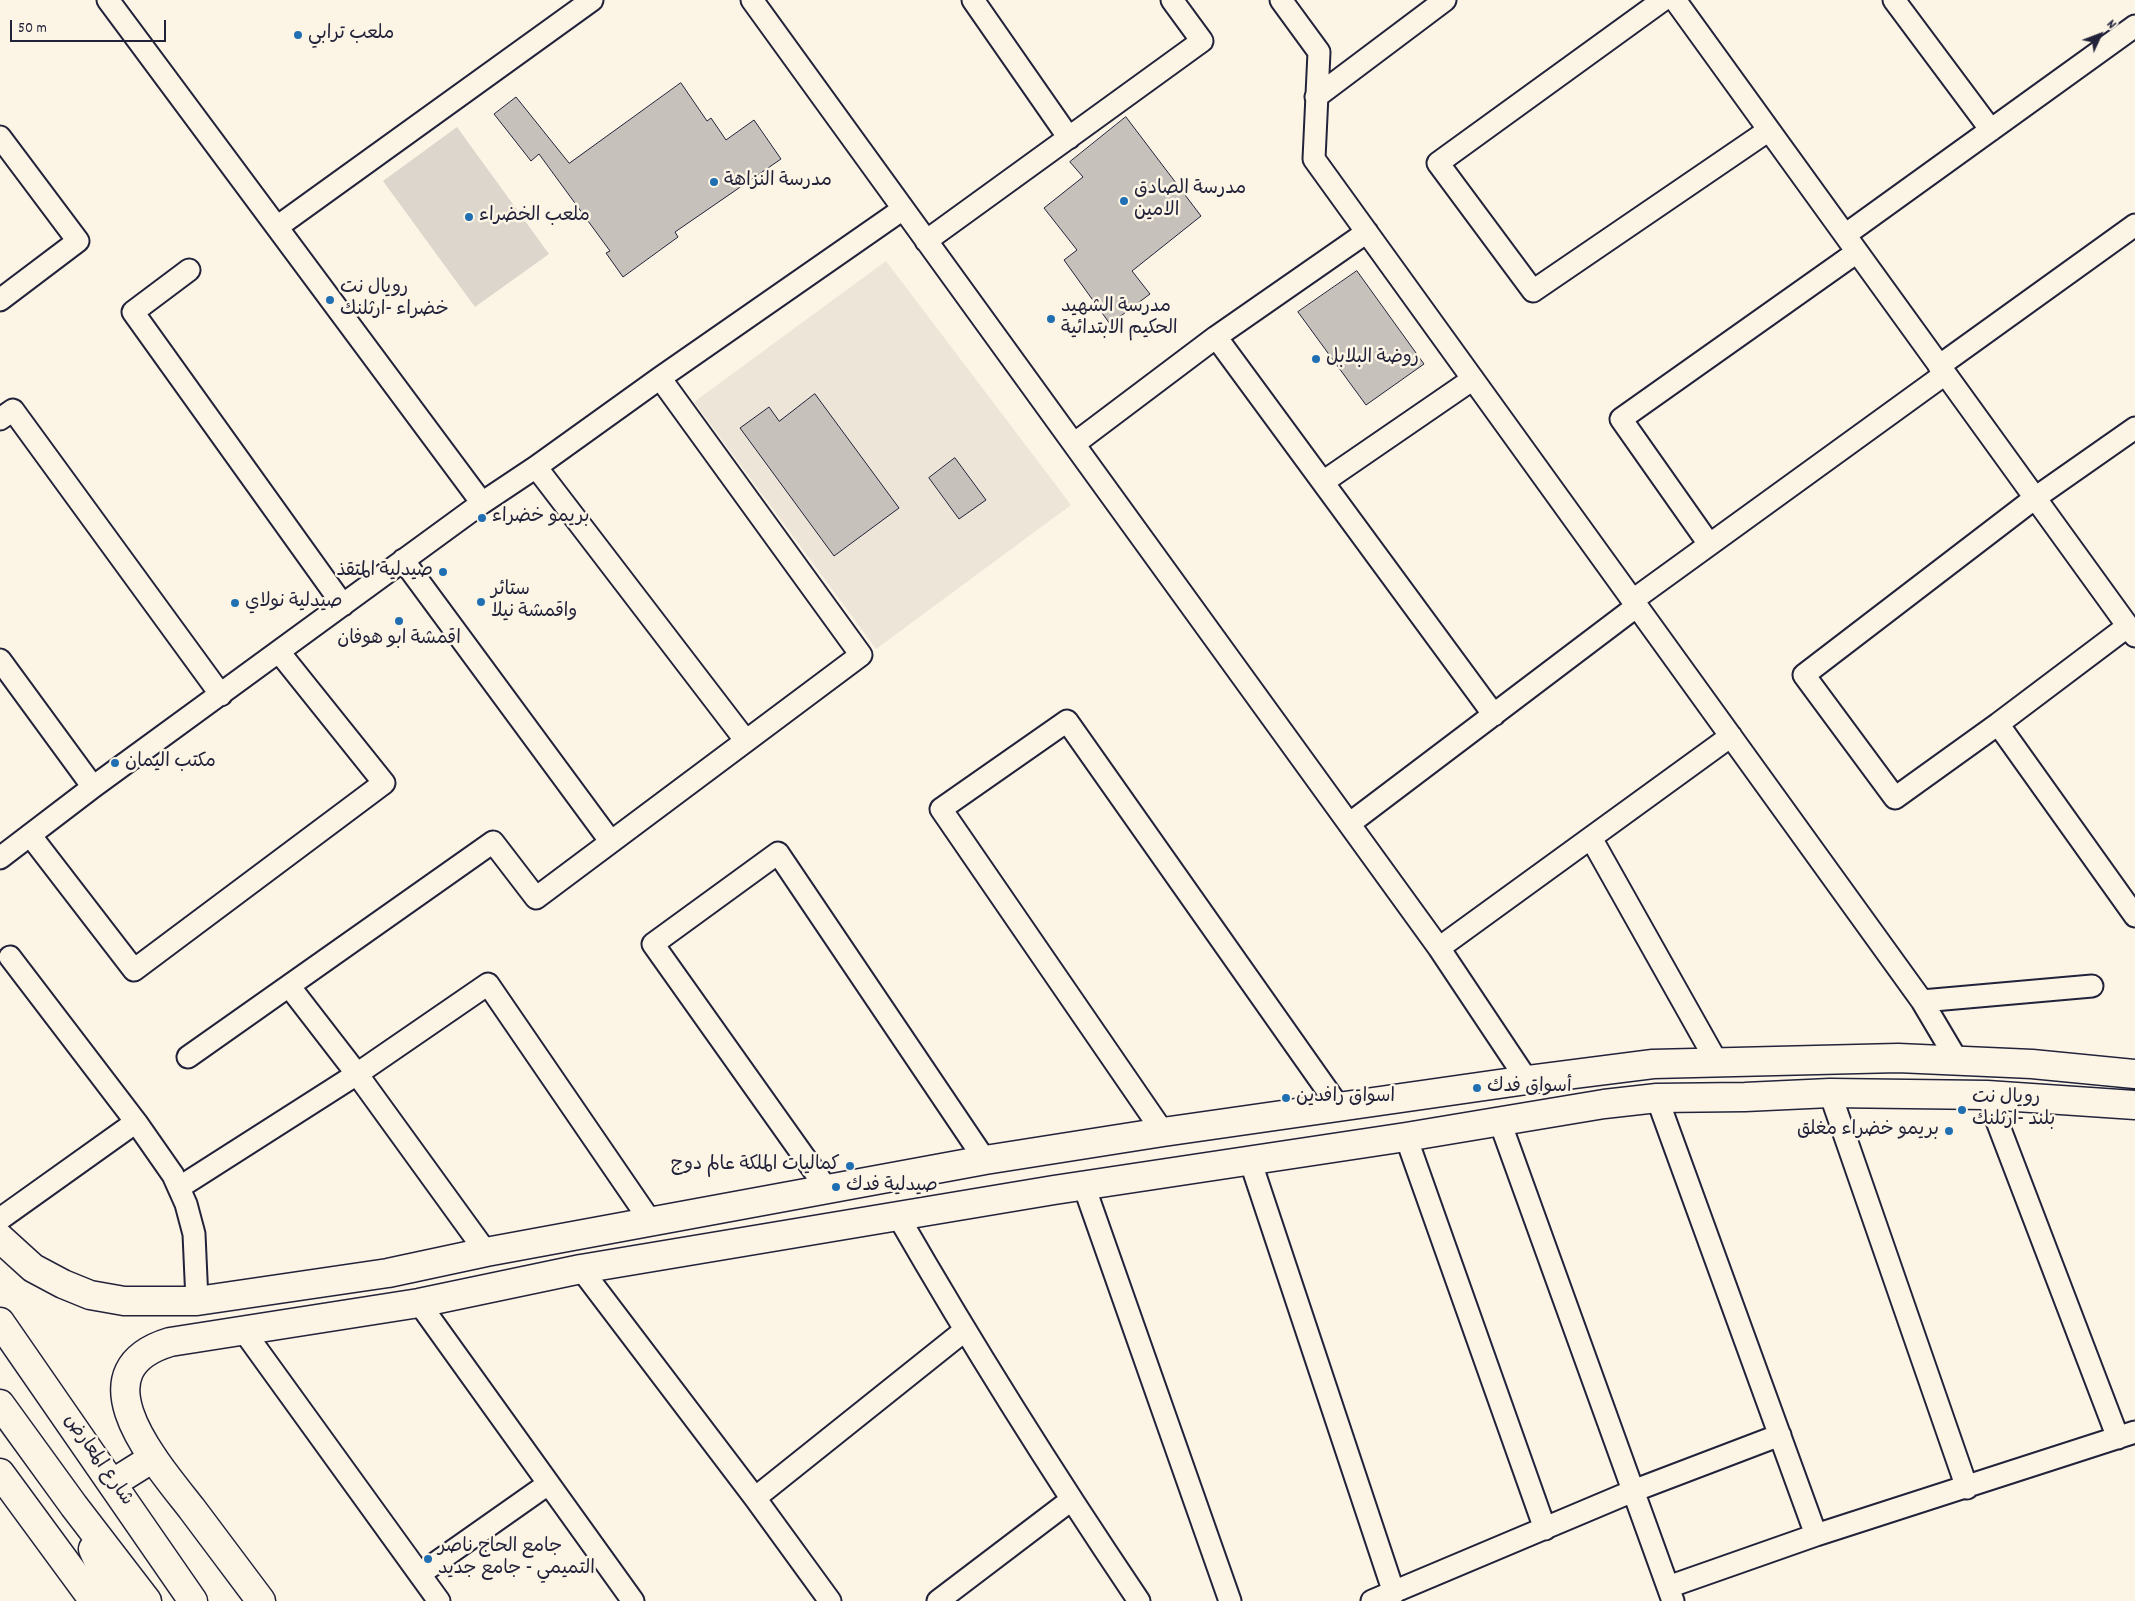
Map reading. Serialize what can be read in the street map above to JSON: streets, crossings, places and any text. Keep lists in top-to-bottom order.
{
  "streets": {
    "main road": ["شارع المعارض"]
  },
  "places": [
    "ملعب ترابي",
    "مدرسة النزاهة",
    "مدرسة الصادق الامين",
    "ملعب الخضراء",
    "رويال نت خضراء -ارثلنك",
    "مدرسة الشهيد الحكيم الابتدائية",
    "روضة البلابل",
    "بريمو خضراء",
    "صيدلية المتقذ",
    "ستائر واقمشة نيلا",
    "صيدلية نولاي",
    "اقمشة ابو هوفان",
    "مكتب اليمان",
    "أسواق فدك",
    "اسواق رافدين",
    "رويال نت بلند -ارثلنك",
    "بريمو خضراء مغلق",
    "كماليات الملكة عالم دوج",
    "صيدلية فدك",
    "جامع الحاج ناصر التميمي - جامع جديد"
  ],
  "scale_bar": "50 m",
  "north": "top right"
}
